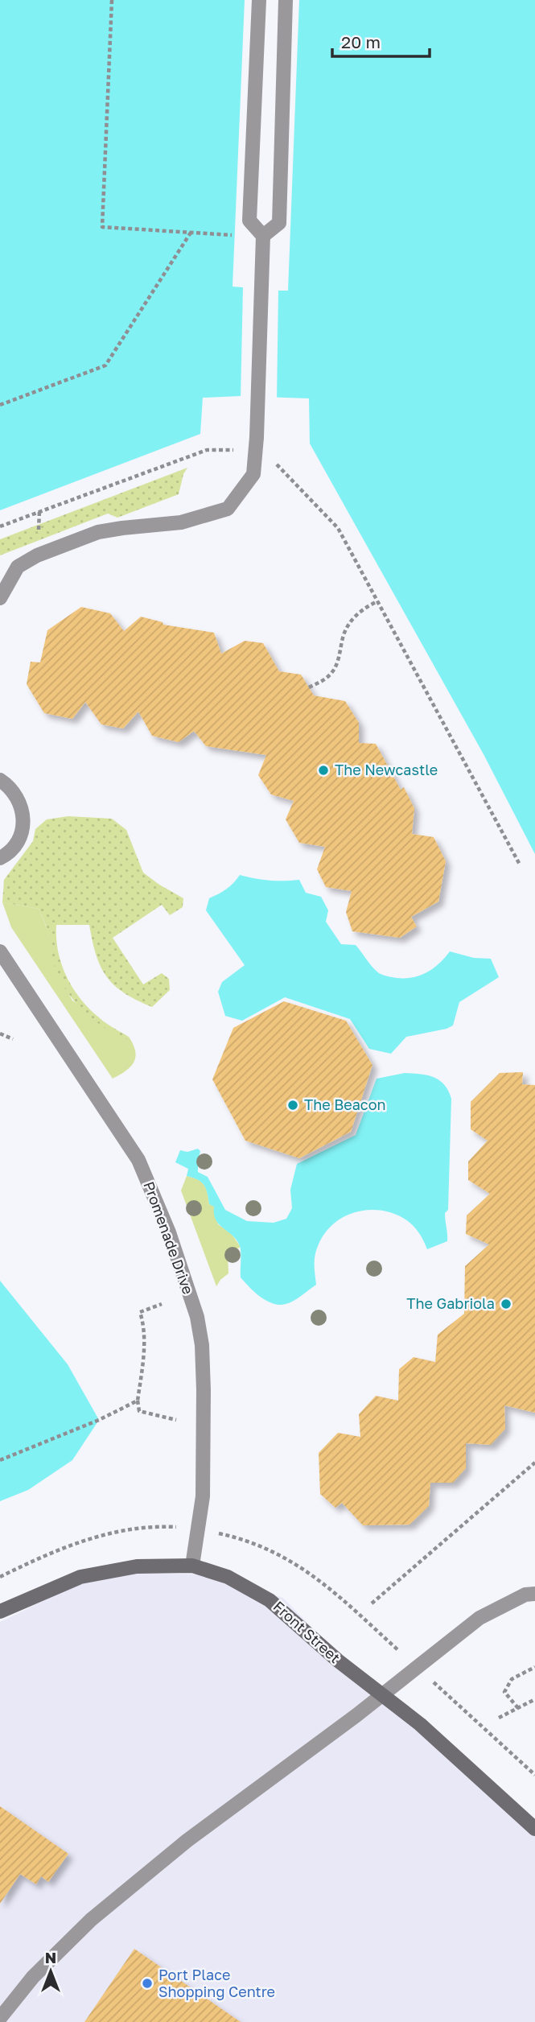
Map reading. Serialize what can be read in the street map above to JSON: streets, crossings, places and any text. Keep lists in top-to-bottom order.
{
  "streets": {
    "street": ["Promenade Drive", "Front Street"]
  },
  "crossings": [
    ["Promenade Drive", "Front Street"]
  ],
  "places": [
    "The Newcastle",
    "The Beacon",
    "The Gabriola",
    "Port Place Shopping Centre"
  ],
  "scale_bar": "20 m",
  "north": "top"
}
